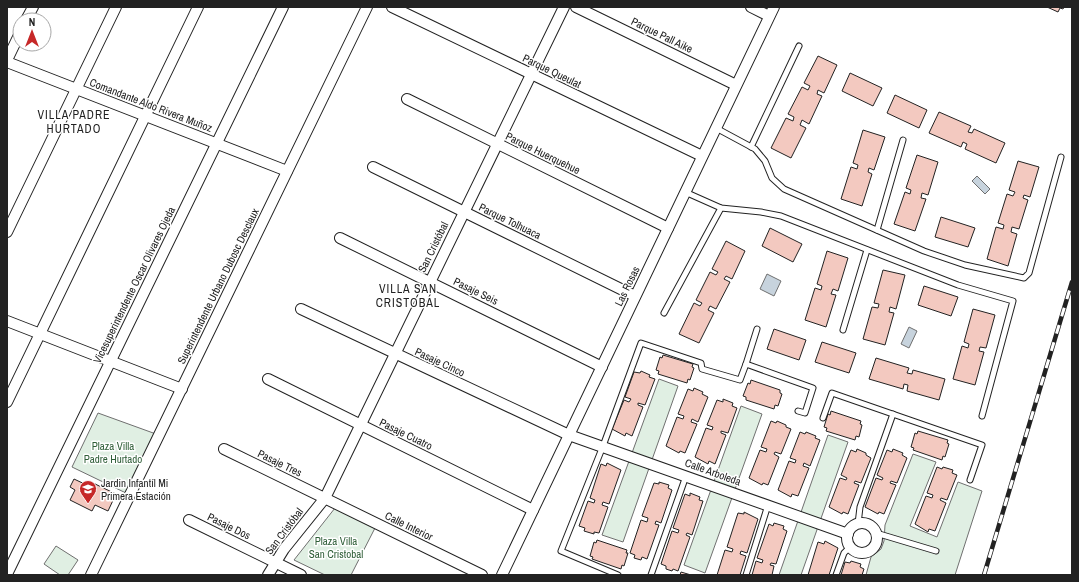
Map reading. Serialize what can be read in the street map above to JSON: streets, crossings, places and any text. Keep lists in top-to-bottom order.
{
  "streets": {
    "street": [
      "Parque Pall Aike",
      "Parque Queulat",
      "Comandante Aldo Rivera Muñoz",
      "Parque Huerquehue",
      "Parque Tolhuaca",
      "San Cristóbal",
      "Vicesuperintendente Oscar Olivares Ojeda",
      "Superintendente Urbano Dubosc Desclaux",
      "Las Rosas",
      "Pasaje Seis",
      "Pasaje Cinco",
      "Pasaje Cuatro",
      "Pasaje Tres",
      "Calle Arboleda",
      "Pasaje Dos",
      "Calle Interior"
    ]
  },
  "crossings": [
    ["Parque Pall Aike", "Las Rosas"],
    ["Parque Queulat", "San Cristóbal"],
    ["Parque Queulat", "Las Rosas"],
    ["Comandante Aldo Rivera Muñoz", "Vicesuperintendente Oscar Olivares Ojeda"],
    ["Comandante Aldo Rivera Muñoz", "Superintendente Urbano Dubosc Desclaux"],
    ["Parque Huerquehue", "San Cristóbal"],
    ["Parque Huerquehue", "Las Rosas"],
    ["Parque Tolhuaca", "San Cristóbal"],
    ["Parque Tolhuaca", "Las Rosas"],
    ["San Cristóbal", "Pasaje Seis"],
    ["San Cristóbal", "Pasaje Cinco"],
    ["San Cristóbal", "Pasaje Cuatro"],
    ["San Cristóbal", "Pasaje Tres"],
    ["San Cristóbal", "Pasaje Dos"],
    ["San Cristóbal", "Calle Interior"],
    ["Las Rosas", "Pasaje Seis"],
    ["Las Rosas", "Pasaje Cinco"],
    ["Las Rosas", "Pasaje Cuatro"],
    ["Las Rosas", "Calle Arboleda"],
    ["Pasaje Cinco", "Calle Arboleda"],
    ["Pasaje Tres", "Calle Interior"]
  ],
  "districts": ["VILLA PADRE HURTADO", "VILLA SAN CRISTOBAL"],
  "parks": ["Plaza Villa Padre Hurtado", "Plaza Villa San Cristobal"],
  "places": {
    "school or university": ["Jardin Infantíl Mi Primera Estación"]
  },
  "north": "top"
}
